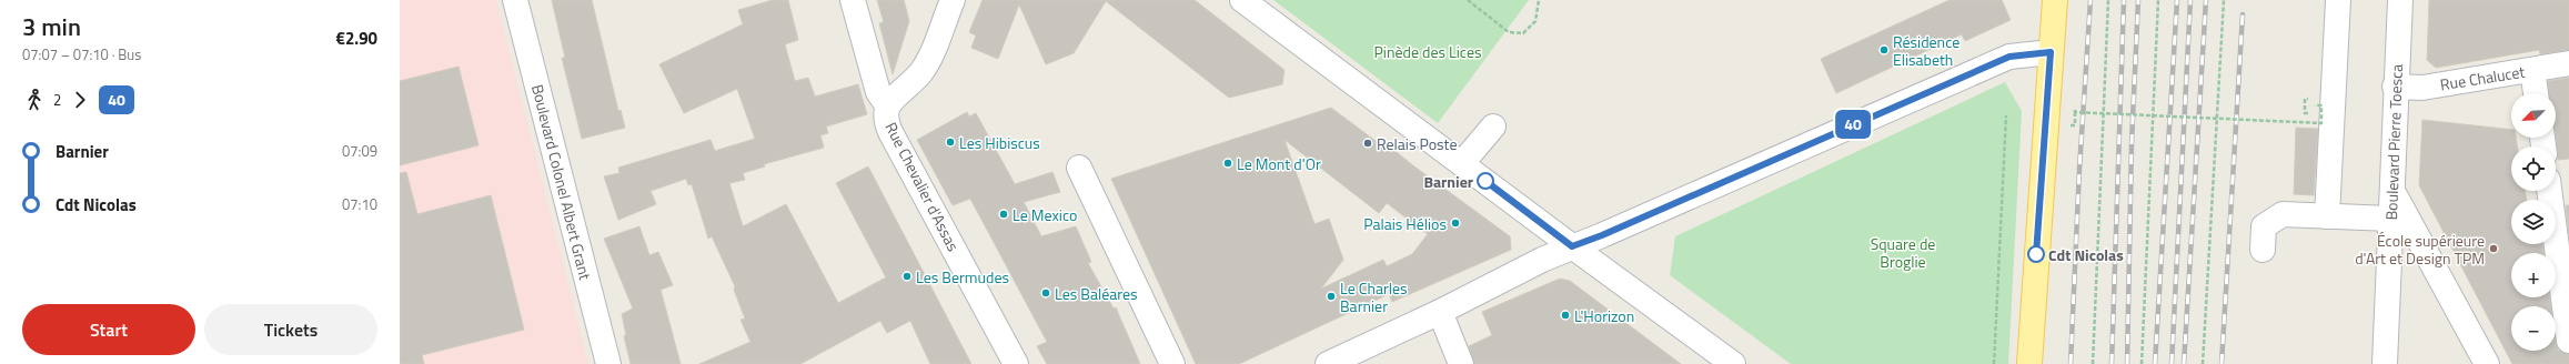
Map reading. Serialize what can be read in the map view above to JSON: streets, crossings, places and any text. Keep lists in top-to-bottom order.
{
  "streets": {
    "street": [
      "Rue Chalucet",
      "Boulevard Pierre Toesca",
      "Boulevard Colonel Albert Grant",
      "Rue Chevalier d'Assas"
    ]
  },
  "crossings": [
    ["Rue Chalucet", "Boulevard Pierre Toesca"]
  ],
  "parks": ["Pinède des Lices", "Square de Broglie"],
  "places": [
    "Résidence Elisabeth",
    "Les Hibiscus",
    "Relais Poste",
    "Le Mont d'Or",
    "Barnier",
    "Le Mexico",
    "Palais Hélios",
    "École supérieure d'Art et Design TPM",
    "Cdt Nicolas",
    "Les Bermudes",
    "Les Baléares",
    "Le Charles Barnier",
    "L'Horizon"
  ],
  "lines": ["bus line 40"],
  "north": "bottom left",
  "page": {
    "heading": ["3 min", "07:07 – 07:10 · Bus", "€2.90"],
    "on_map": "40",
    "legs": ["2", "40"],
    "map_buttons": ["+", "−"],
    "list": [
      {
        "name": "Barnier",
        "value": "07:09"
      },
      {
        "name": "Cdt Nicolas",
        "value": "07:10"
      }
    ],
    "buttons": ["Start", "Tickets"]
  }
}
